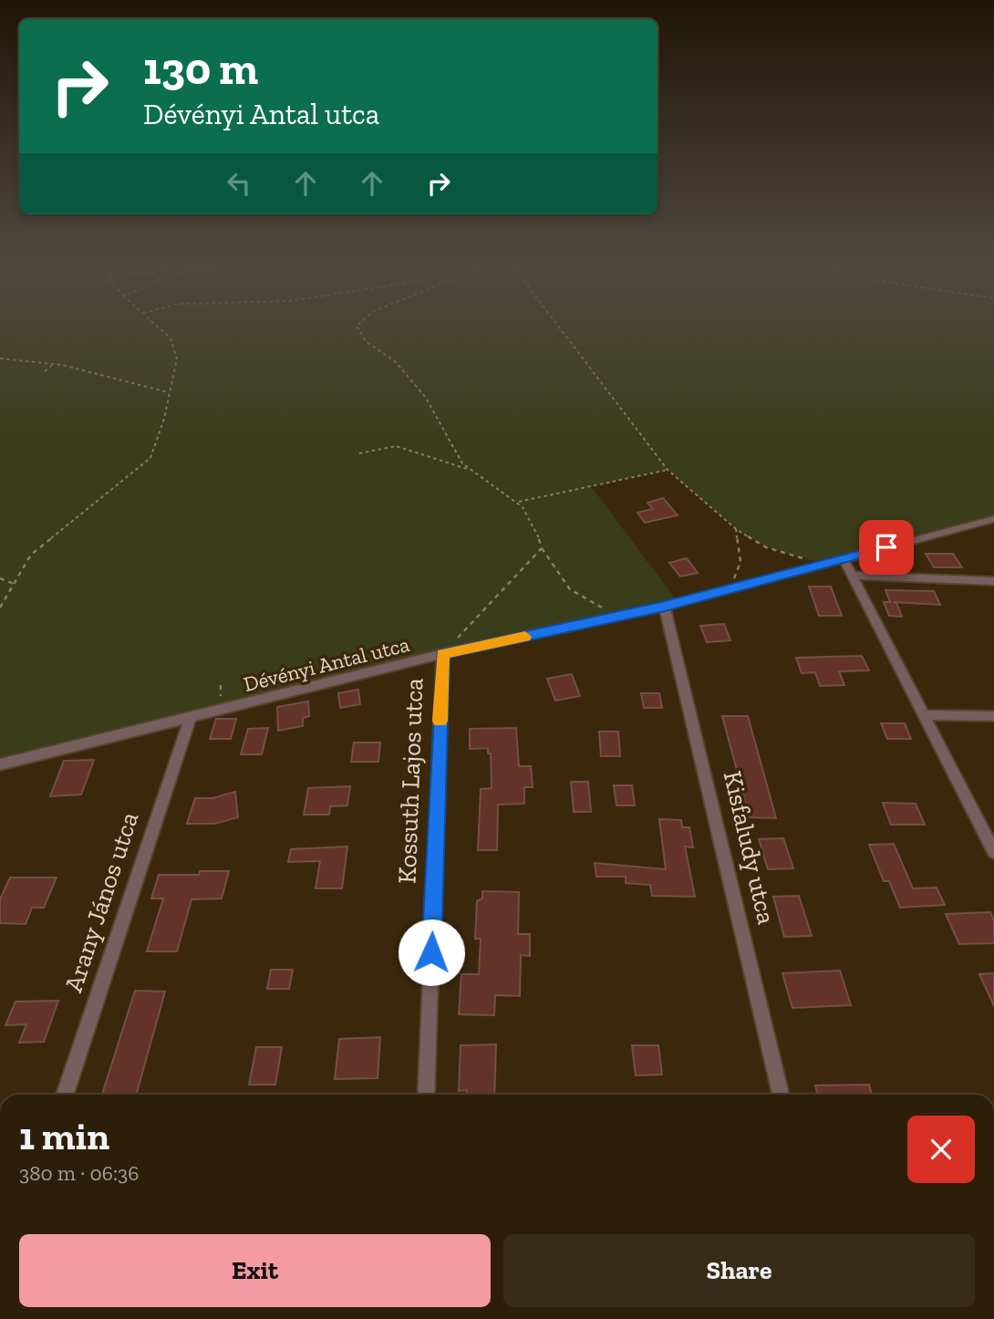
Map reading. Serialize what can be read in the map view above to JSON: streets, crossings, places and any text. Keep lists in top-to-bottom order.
{
  "streets": {
    "street": [
      "Dévényi Antal utca",
      "Kossuth Lajos utca",
      "Kisfaludy utca",
      "Arany János utca"
    ]
  },
  "crossings": [
    ["Dévényi Antal utca", "Kossuth Lajos utca"],
    ["Dévényi Antal utca", "Kisfaludy utca"],
    ["Dévényi Antal utca", "Arany János utca"]
  ],
  "page": {
    "turn": ["130 m", "Dévényi Antal utca"],
    "heading": ["1 min", "380 m · 06:36"],
    "buttons": ["Exit", "Share"]
  }
}
